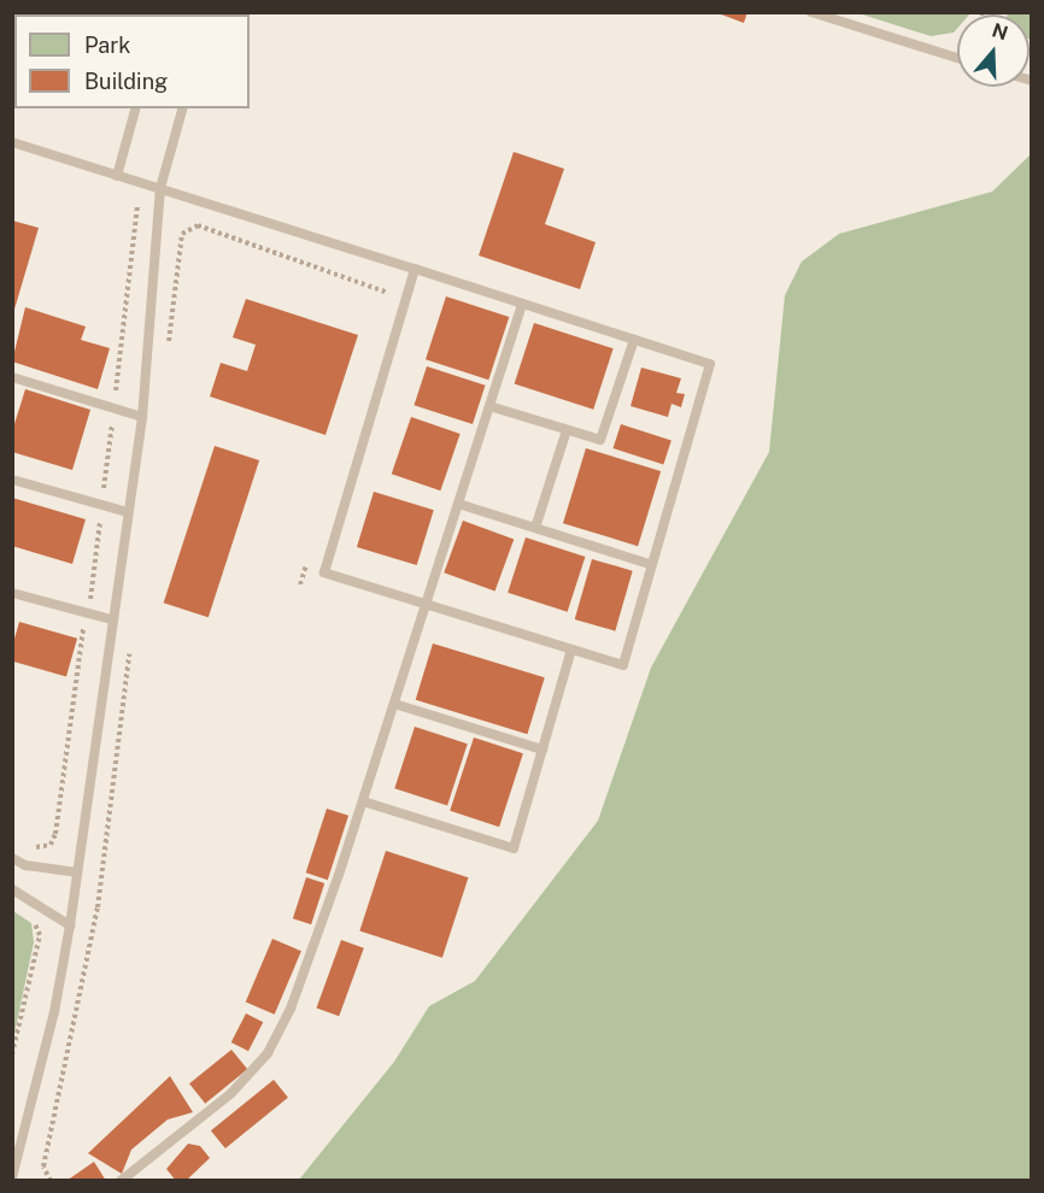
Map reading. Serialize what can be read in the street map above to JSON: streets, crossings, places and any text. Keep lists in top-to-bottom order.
{
  "legend": ["Park", "Building"],
  "north": "top"
}
